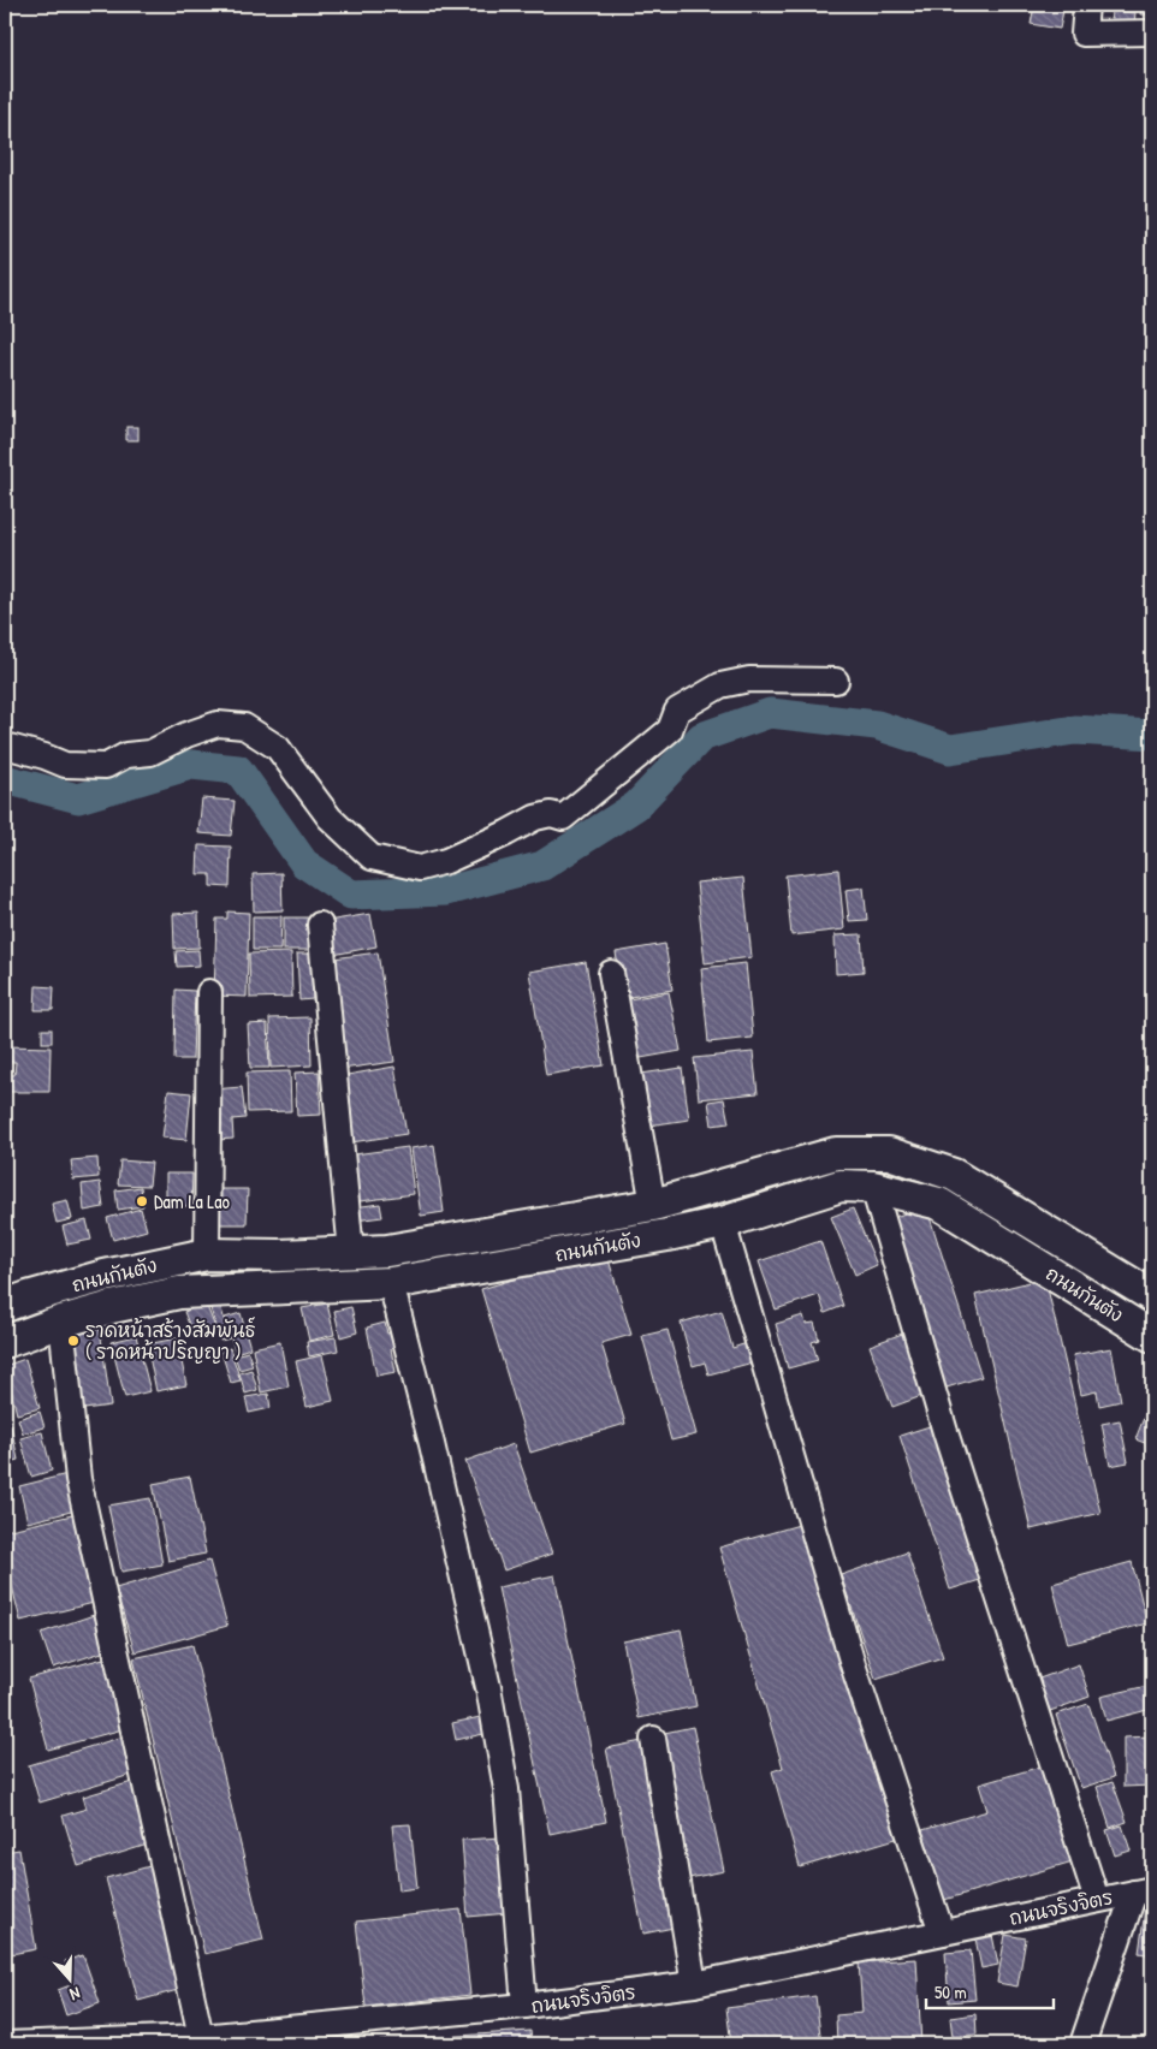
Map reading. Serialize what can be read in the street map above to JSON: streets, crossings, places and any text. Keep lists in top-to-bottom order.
{
  "streets": {
    "main road": ["ถนนกันตัง"],
    "street": ["ถนนจริงจิตร"]
  },
  "places": ["Dam La Lao", "ราดหน้าสร้างสัมพันธ์ ( ราดหน้าปริญญา )"],
  "scale_bar": "50 m",
  "north": "bottom"
}
